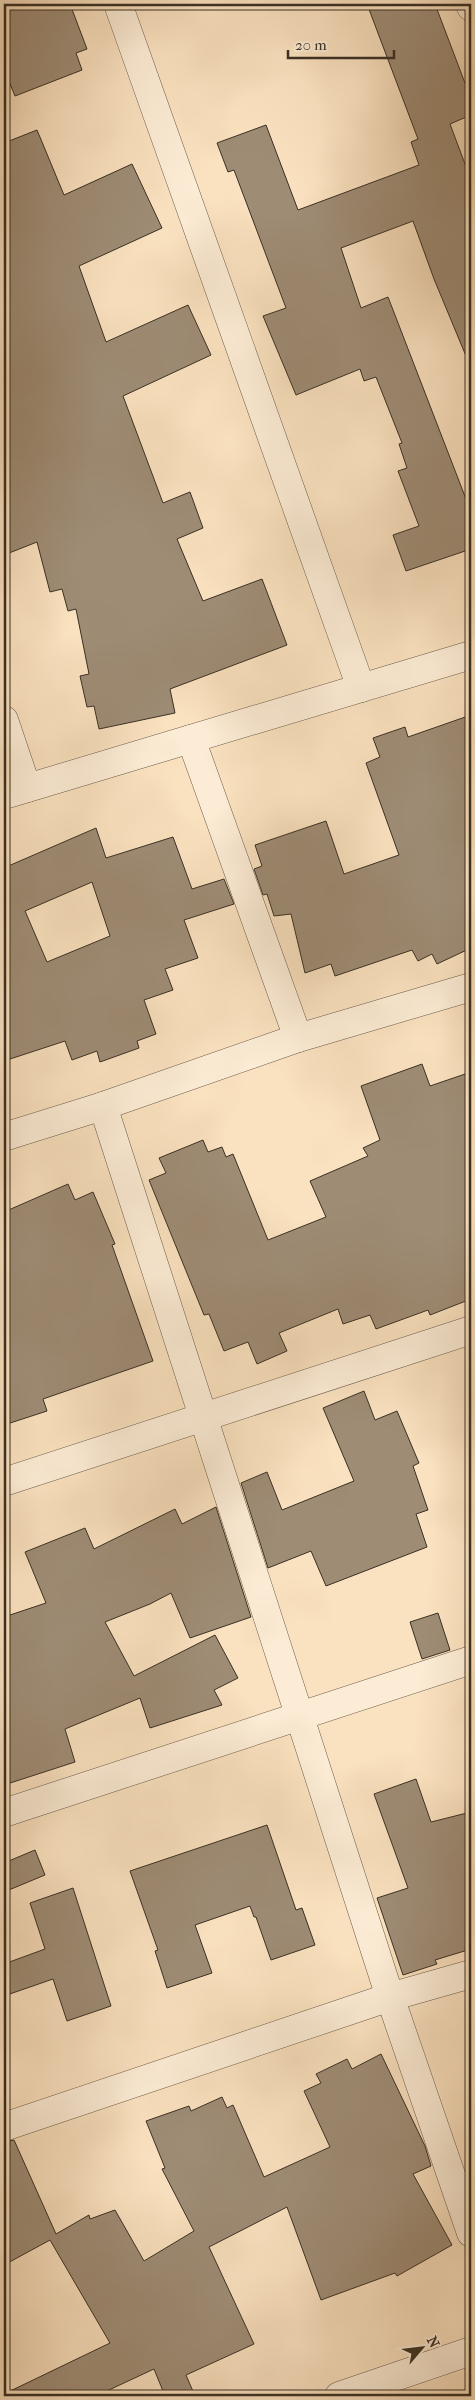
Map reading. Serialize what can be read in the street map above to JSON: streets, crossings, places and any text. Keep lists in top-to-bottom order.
{
  "scale_bar": "20 m",
  "north": "top right"
}
